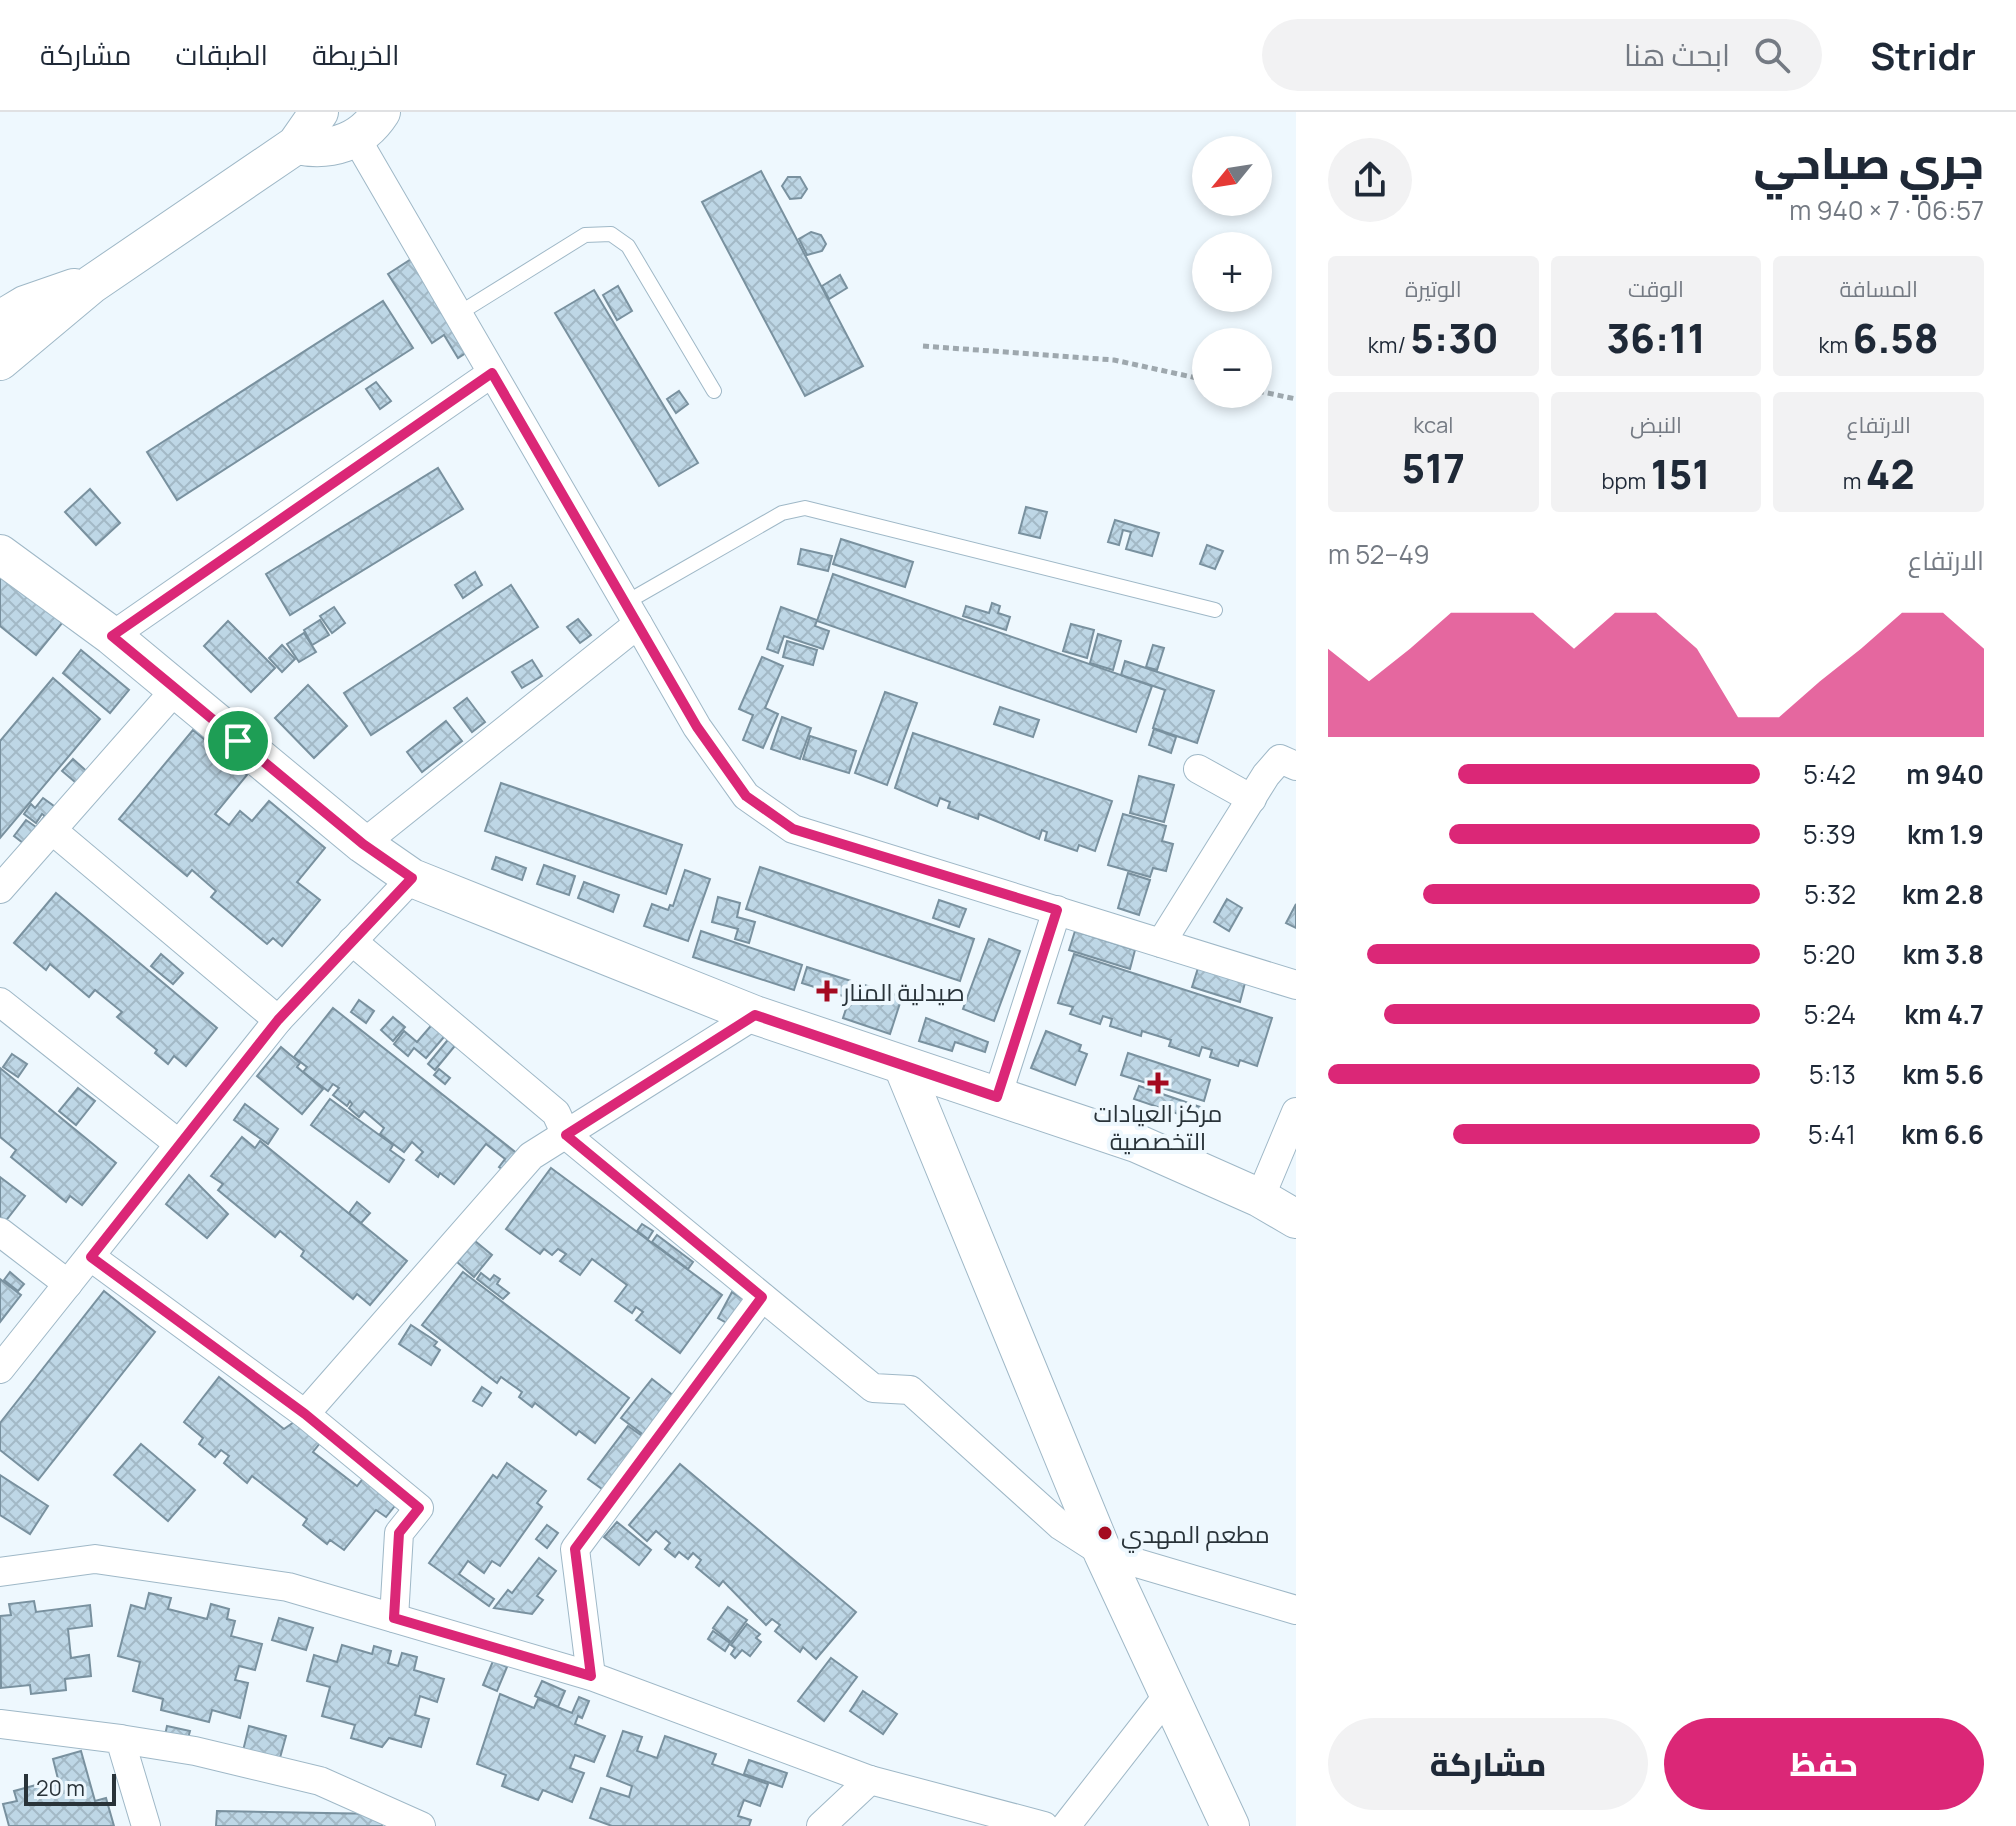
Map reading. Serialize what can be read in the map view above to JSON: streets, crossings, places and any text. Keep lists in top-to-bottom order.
{
  "places": {
    "health": ["صيدلية المنار", "مركز العيادات التخصصية"],
    "other": ["مطعم المهدي"]
  },
  "scale_bar": "20 m",
  "north": "bottom left",
  "page": {
    "header": "Stridr",
    "search": "ابحث هنا",
    "nav": ["الخريطة", "الطبقات", "مشاركة"],
    "heading": ["جري صباحي", "06:57 · 7 × 940 m"],
    "map_buttons": ["+", "−"],
    "stats": [
      ["المسافة", "6.58 km"],
      ["الوقت", "36:11"],
      ["الوتيرة", "5:30 /km"],
      ["الارتفاع", "42 m"],
      ["النبض", "151 bpm"],
      ["kcal", "517"]
    ],
    "chart": ["الارتفاع", "49–52 m"],
    "list": [
      {
        "name": "940 m",
        "note": "5:42"
      },
      {
        "name": "1.9 km",
        "note": "5:39"
      },
      {
        "name": "2.8 km",
        "note": "5:32"
      },
      {
        "name": "3.8 km",
        "note": "5:20"
      },
      {
        "name": "4.7 km",
        "note": "5:24"
      },
      {
        "name": "5.6 km",
        "note": "5:13"
      },
      {
        "name": "6.6 km",
        "note": "5:41"
      }
    ],
    "buttons": ["حفظ", "مشاركة"],
    "scale": "20 m"
  }
}
